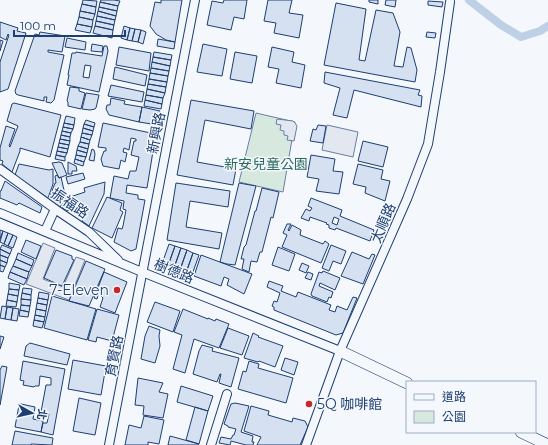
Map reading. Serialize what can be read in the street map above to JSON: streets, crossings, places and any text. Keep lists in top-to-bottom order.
{
  "streets": {
    "street": [
      "新興路",
      "振福路",
      "太順路",
      "樹德路",
      "育賢路"
    ]
  },
  "crossings": [
    ["新興路", "樹德路"],
    ["新興路", "育賢路"],
    ["振福路", "樹德路"],
    ["太順路", "樹德路"],
    ["樹德路", "育賢路"]
  ],
  "parks": ["新安兒童公園"],
  "places": ["7-Eleven", "5Q 咖啡館"],
  "legend": ["道路", "公園"],
  "scale_bar": "100 m",
  "north": "right"
}
